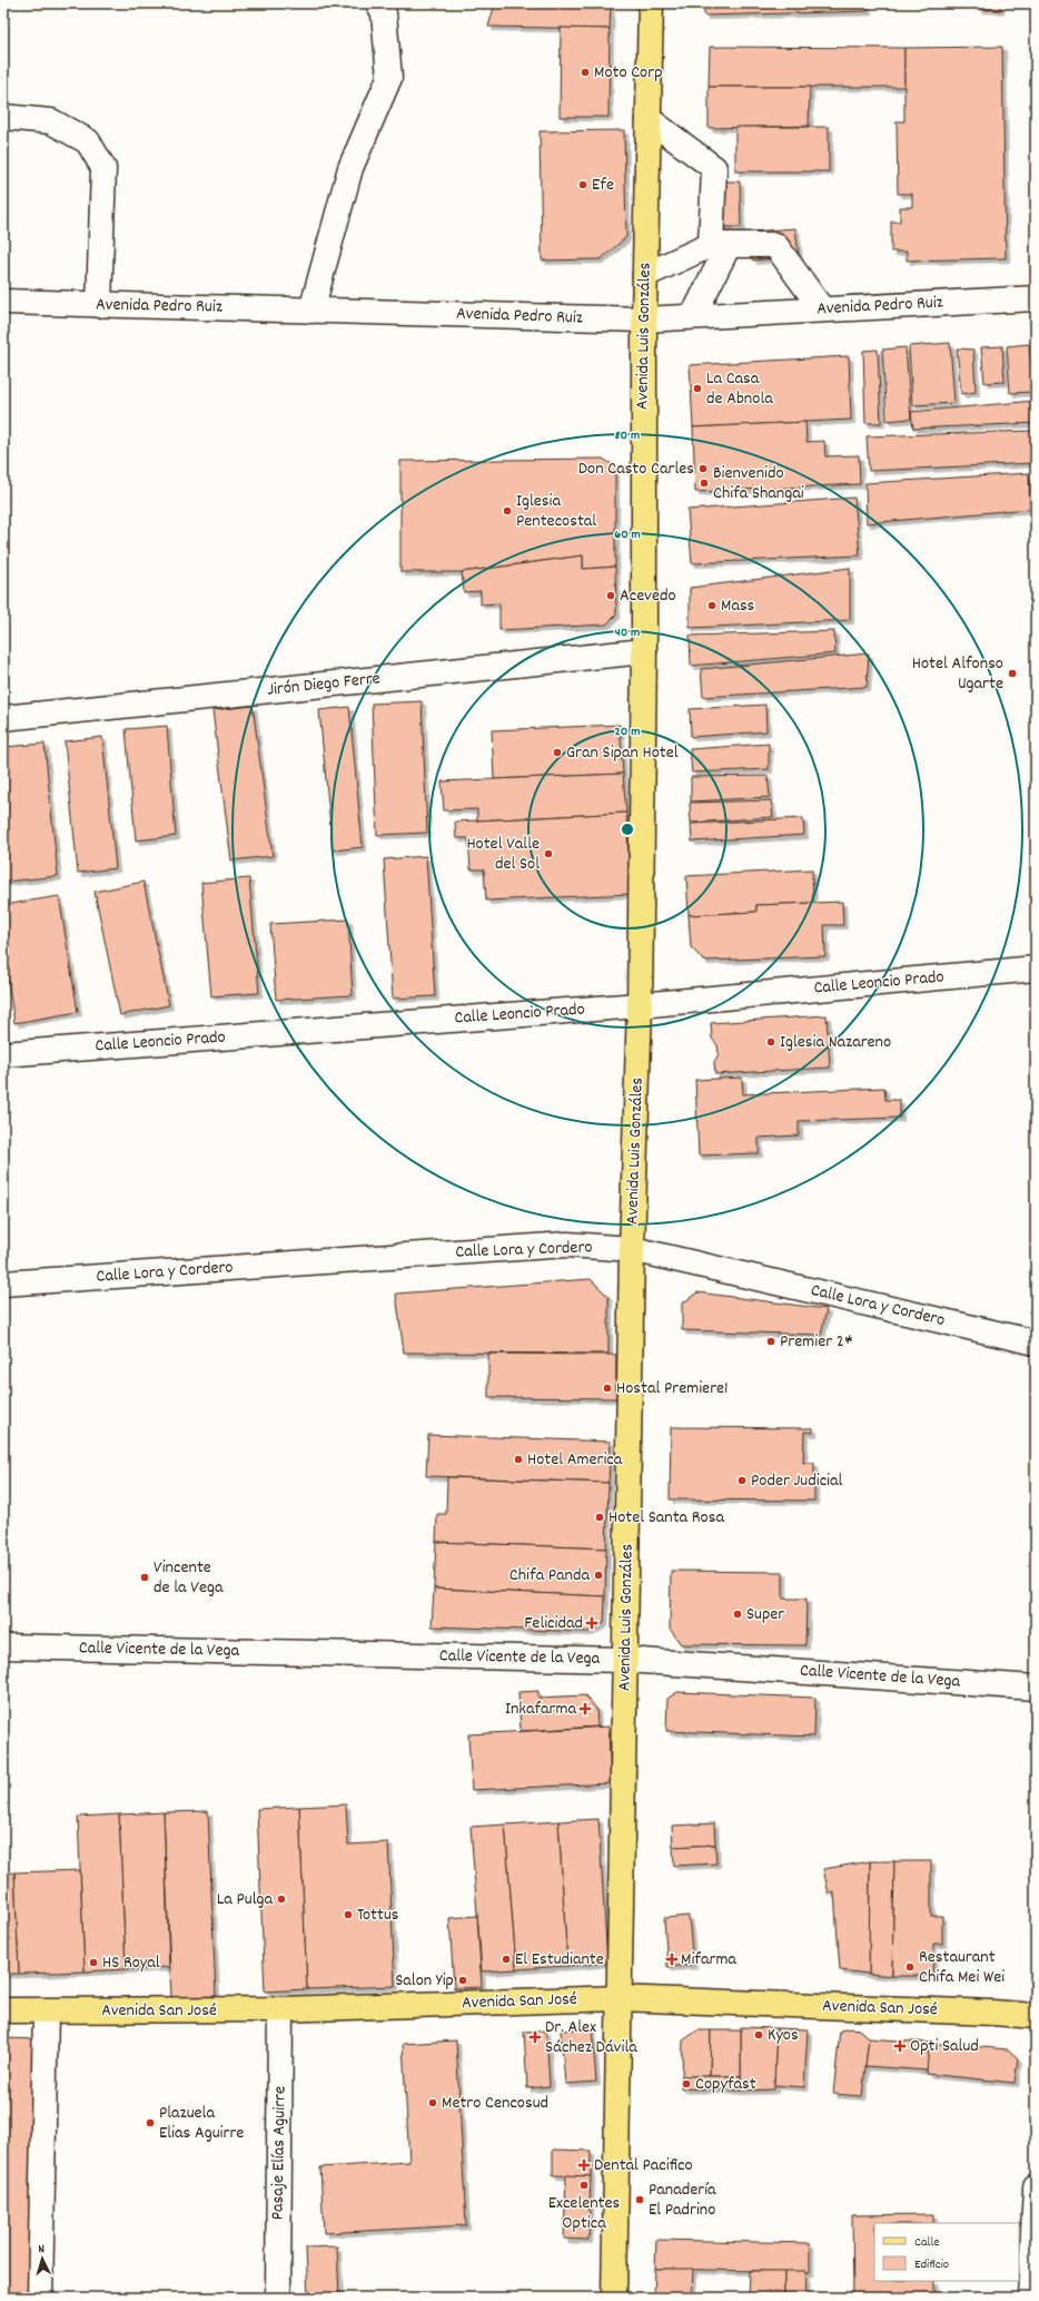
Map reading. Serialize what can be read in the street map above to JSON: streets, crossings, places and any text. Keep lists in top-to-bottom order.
{
  "streets": {
    "main road": ["Avenida Luis Gonzáles", "Avenida San José"],
    "street": [
      "Avenida Pedro Ruiz",
      "Jirón Diego Ferre",
      "Calle Leoncio Prado",
      "Calle Lora y Cordero",
      "Calle Vicente de la Vega",
      "Pasaje Elías Aguirre"
    ]
  },
  "crossings": [
    ["Avenida Pedro Ruiz", "Avenida Luis Gonzáles"],
    ["Avenida Luis Gonzáles", "Jirón Diego Ferre"],
    ["Avenida Luis Gonzáles", "Calle Leoncio Prado"],
    ["Avenida Luis Gonzáles", "Calle Lora y Cordero"],
    ["Avenida Luis Gonzáles", "Calle Vicente de la Vega"],
    ["Avenida Luis Gonzáles", "Avenida San José"],
    ["Avenida San José", "Pasaje Elías Aguirre"]
  ],
  "places": {
    "other": [
      "Moto Corp",
      "Efe",
      "La Casa de Abnola",
      "Don Casto Carles",
      "Bienvenido Chifa Shangai",
      "Iglesia Pentecostal",
      "Acevedo",
      "Mass",
      "Hotel Alfonso Ugarte",
      "Gran Sipan Hotel",
      "Hotel Valle del Sol",
      "Iglesia Nazareno",
      "Premier 2*",
      "Hostal Premiere1",
      "Hotel America",
      "Poder Judicial",
      "Hotel Santa Rosa",
      "Chifa Panda",
      "Vincente de la Vega",
      "Super",
      "La Pulga",
      "Tottus",
      "El Estudiante",
      "HS Royal",
      "Restaurant Chifa Mei Wei",
      "Salon Yip",
      "Kyos",
      "Copyfast",
      "Metro Cencosud",
      "Plazuela Elias Aguirre",
      "Excelentes Optica",
      "Panadería El Padrino"
    ],
    "health": [
      "Felicidad",
      "Inkafarma",
      "Mifarma",
      "Dr. Alex Sáchez Dávila",
      "Opti Salud",
      "Dental Pacifico"
    ]
  },
  "legend": ["Calle", "Edificio"],
  "north": "top",
  "rings": [
    "80 m",
    "60 m",
    "40 m",
    "20 m"
  ]
}
